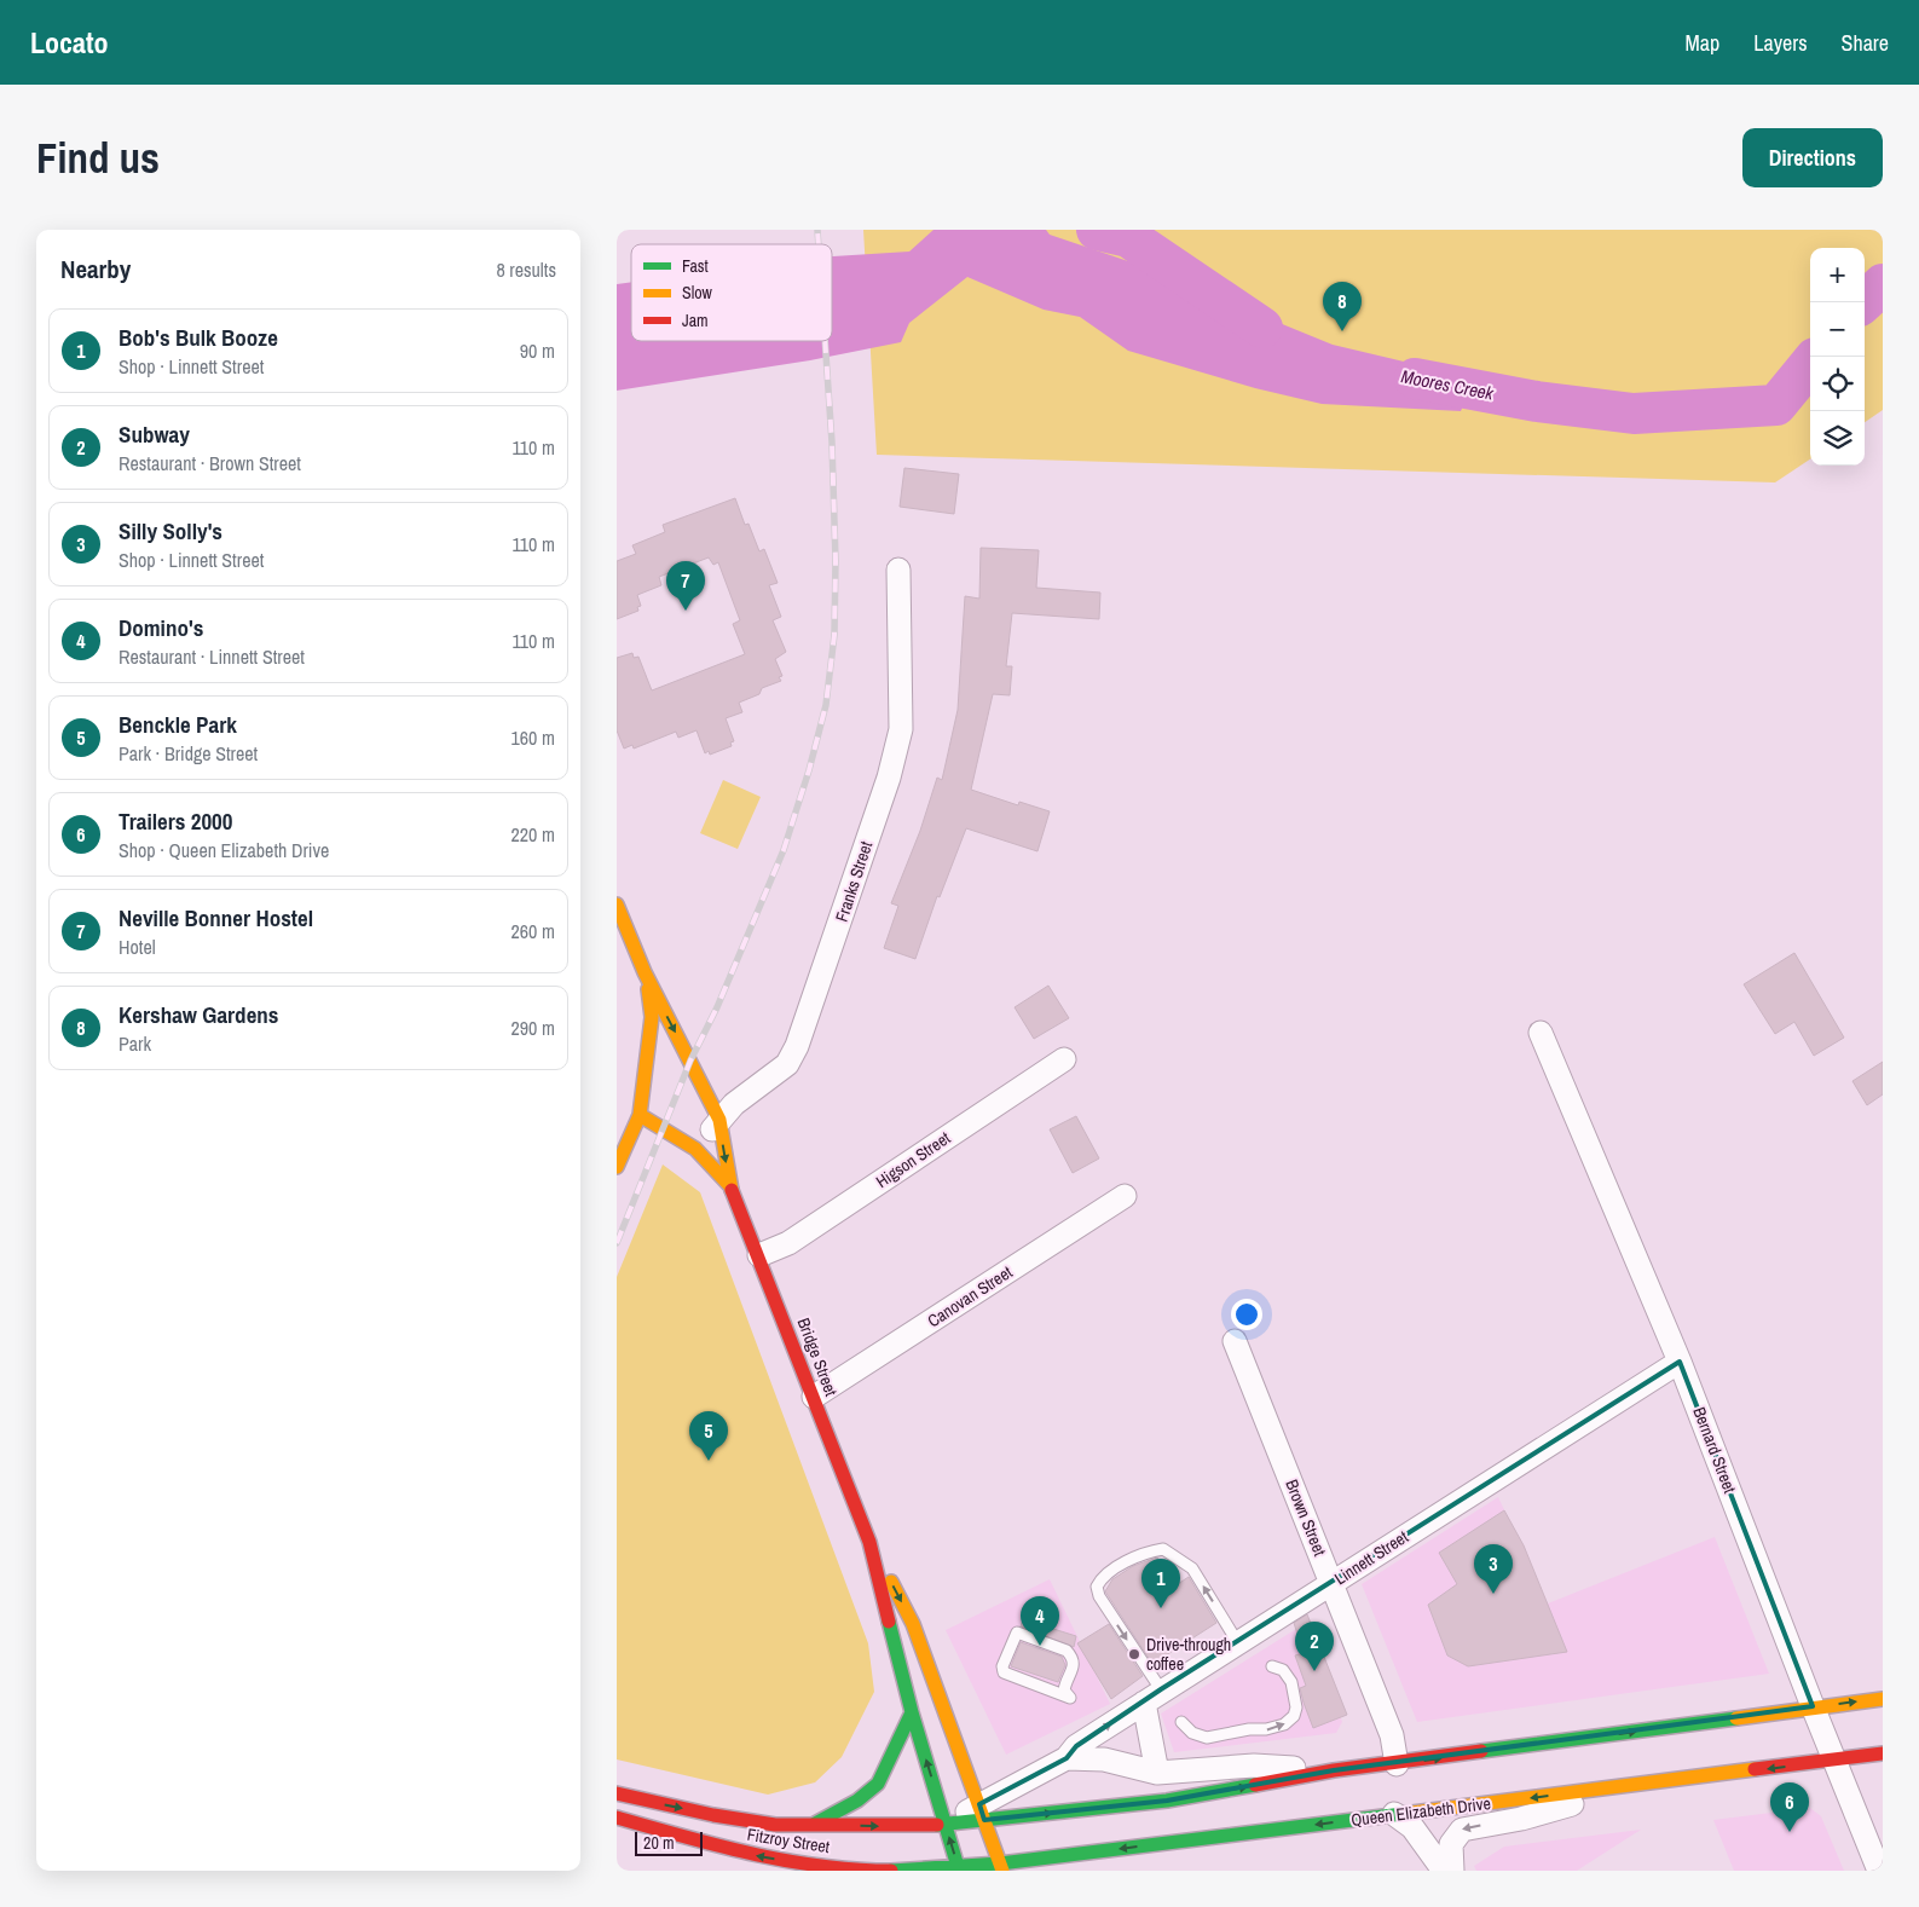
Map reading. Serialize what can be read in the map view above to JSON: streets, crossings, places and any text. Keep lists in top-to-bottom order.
{
  "streets": {
    "main road": ["Bridge Street", "Queen Elizabeth Drive", "Fitzroy Street"],
    "street": [
      "Franks Street",
      "Higson Street",
      "Canovan Street",
      "Bernard Street",
      "Brown Street",
      "Linnett Street"
    ]
  },
  "crossings": [
    ["Franks Street", "Bridge Street"],
    ["Higson Street", "Bridge Street"],
    ["Canovan Street", "Bridge Street"],
    ["Bridge Street", "Queen Elizabeth Drive"],
    ["Bridge Street", "Fitzroy Street"],
    ["Bernard Street", "Linnett Street"],
    ["Bernard Street", "Queen Elizabeth Drive"],
    ["Brown Street", "Linnett Street"],
    ["Queen Elizabeth Drive", "Fitzroy Street"]
  ],
  "water": ["Moores Creek"],
  "places": ["Drive-through coffee"],
  "legend": ["Fast", "Slow", "Jam"],
  "scale_bar": "20 m",
  "page": {
    "header": "Locato",
    "nav": ["Map", "Layers", "Share"],
    "buttons": "Directions",
    "title": "Find us",
    "heading": ["Nearby", "8 results"],
    "map_buttons": ["+", "−"],
    "pins": [
      "8",
      "7",
      "5",
      "3",
      "1",
      "4",
      "2",
      "6"
    ],
    "list": [
      {
        "mark": "1",
        "name": "Bob's Bulk Booze",
        "note": "Shop · Linnett Street",
        "value": "90 m"
      },
      {
        "mark": "2",
        "name": "Subway",
        "note": "Restaurant · Brown Street",
        "value": "110 m"
      },
      {
        "mark": "3",
        "name": "Silly Solly's",
        "note": "Shop · Linnett Street",
        "value": "110 m"
      },
      {
        "mark": "4",
        "name": "Domino's",
        "note": "Restaurant · Linnett Street",
        "value": "110 m"
      },
      {
        "mark": "5",
        "name": "Benckle Park",
        "note": "Park · Bridge Street",
        "value": "160 m"
      },
      {
        "mark": "6",
        "name": "Trailers 2000",
        "note": "Shop · Queen Elizabeth Drive",
        "value": "220 m"
      },
      {
        "mark": "7",
        "name": "Neville Bonner Hostel",
        "note": "Hotel",
        "value": "260 m"
      },
      {
        "mark": "8",
        "name": "Kershaw Gardens",
        "note": "Park",
        "value": "290 m"
      }
    ],
    "scale": "20 m"
  }
}
